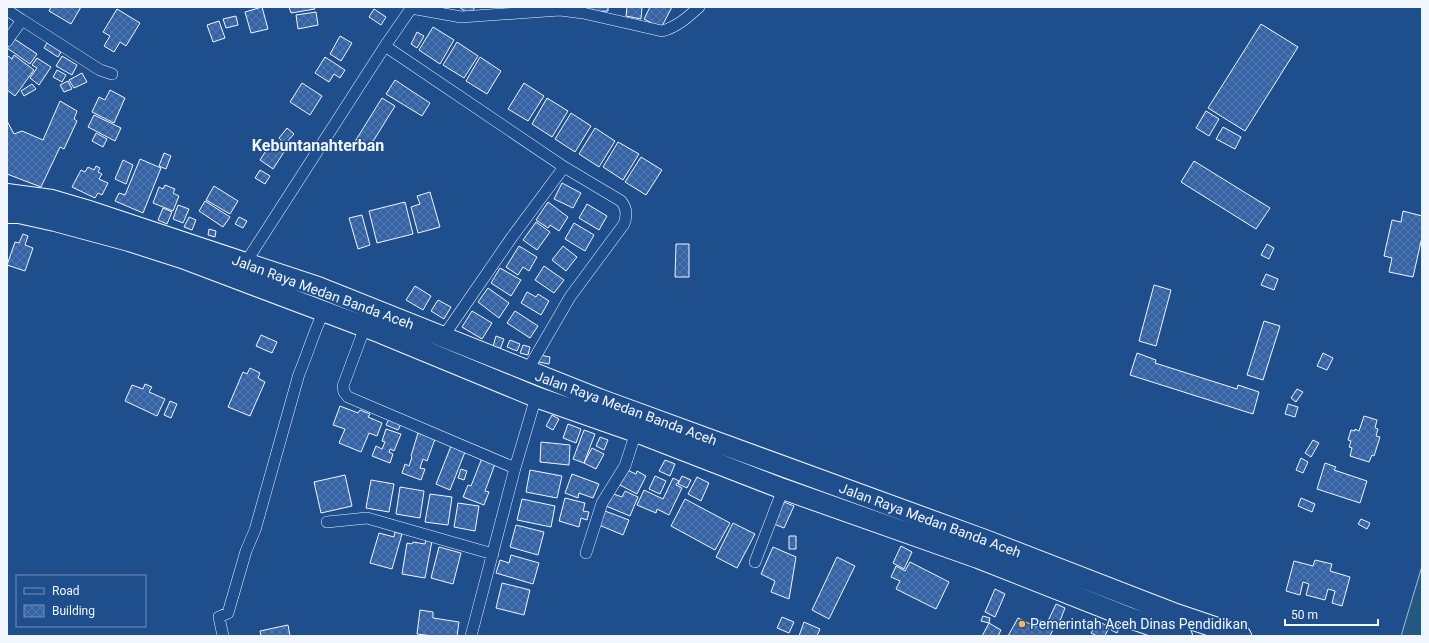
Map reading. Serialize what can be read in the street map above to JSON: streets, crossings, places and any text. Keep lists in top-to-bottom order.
{
  "streets": {
    "highway": ["Jalan Raya Medan Banda Aceh"]
  },
  "districts": ["Kebuntanahterban"],
  "places": ["Pemerintah Aceh Dinas Pendidikan"],
  "legend": ["Road", "Building"],
  "scale_bar": "50 m"
}
